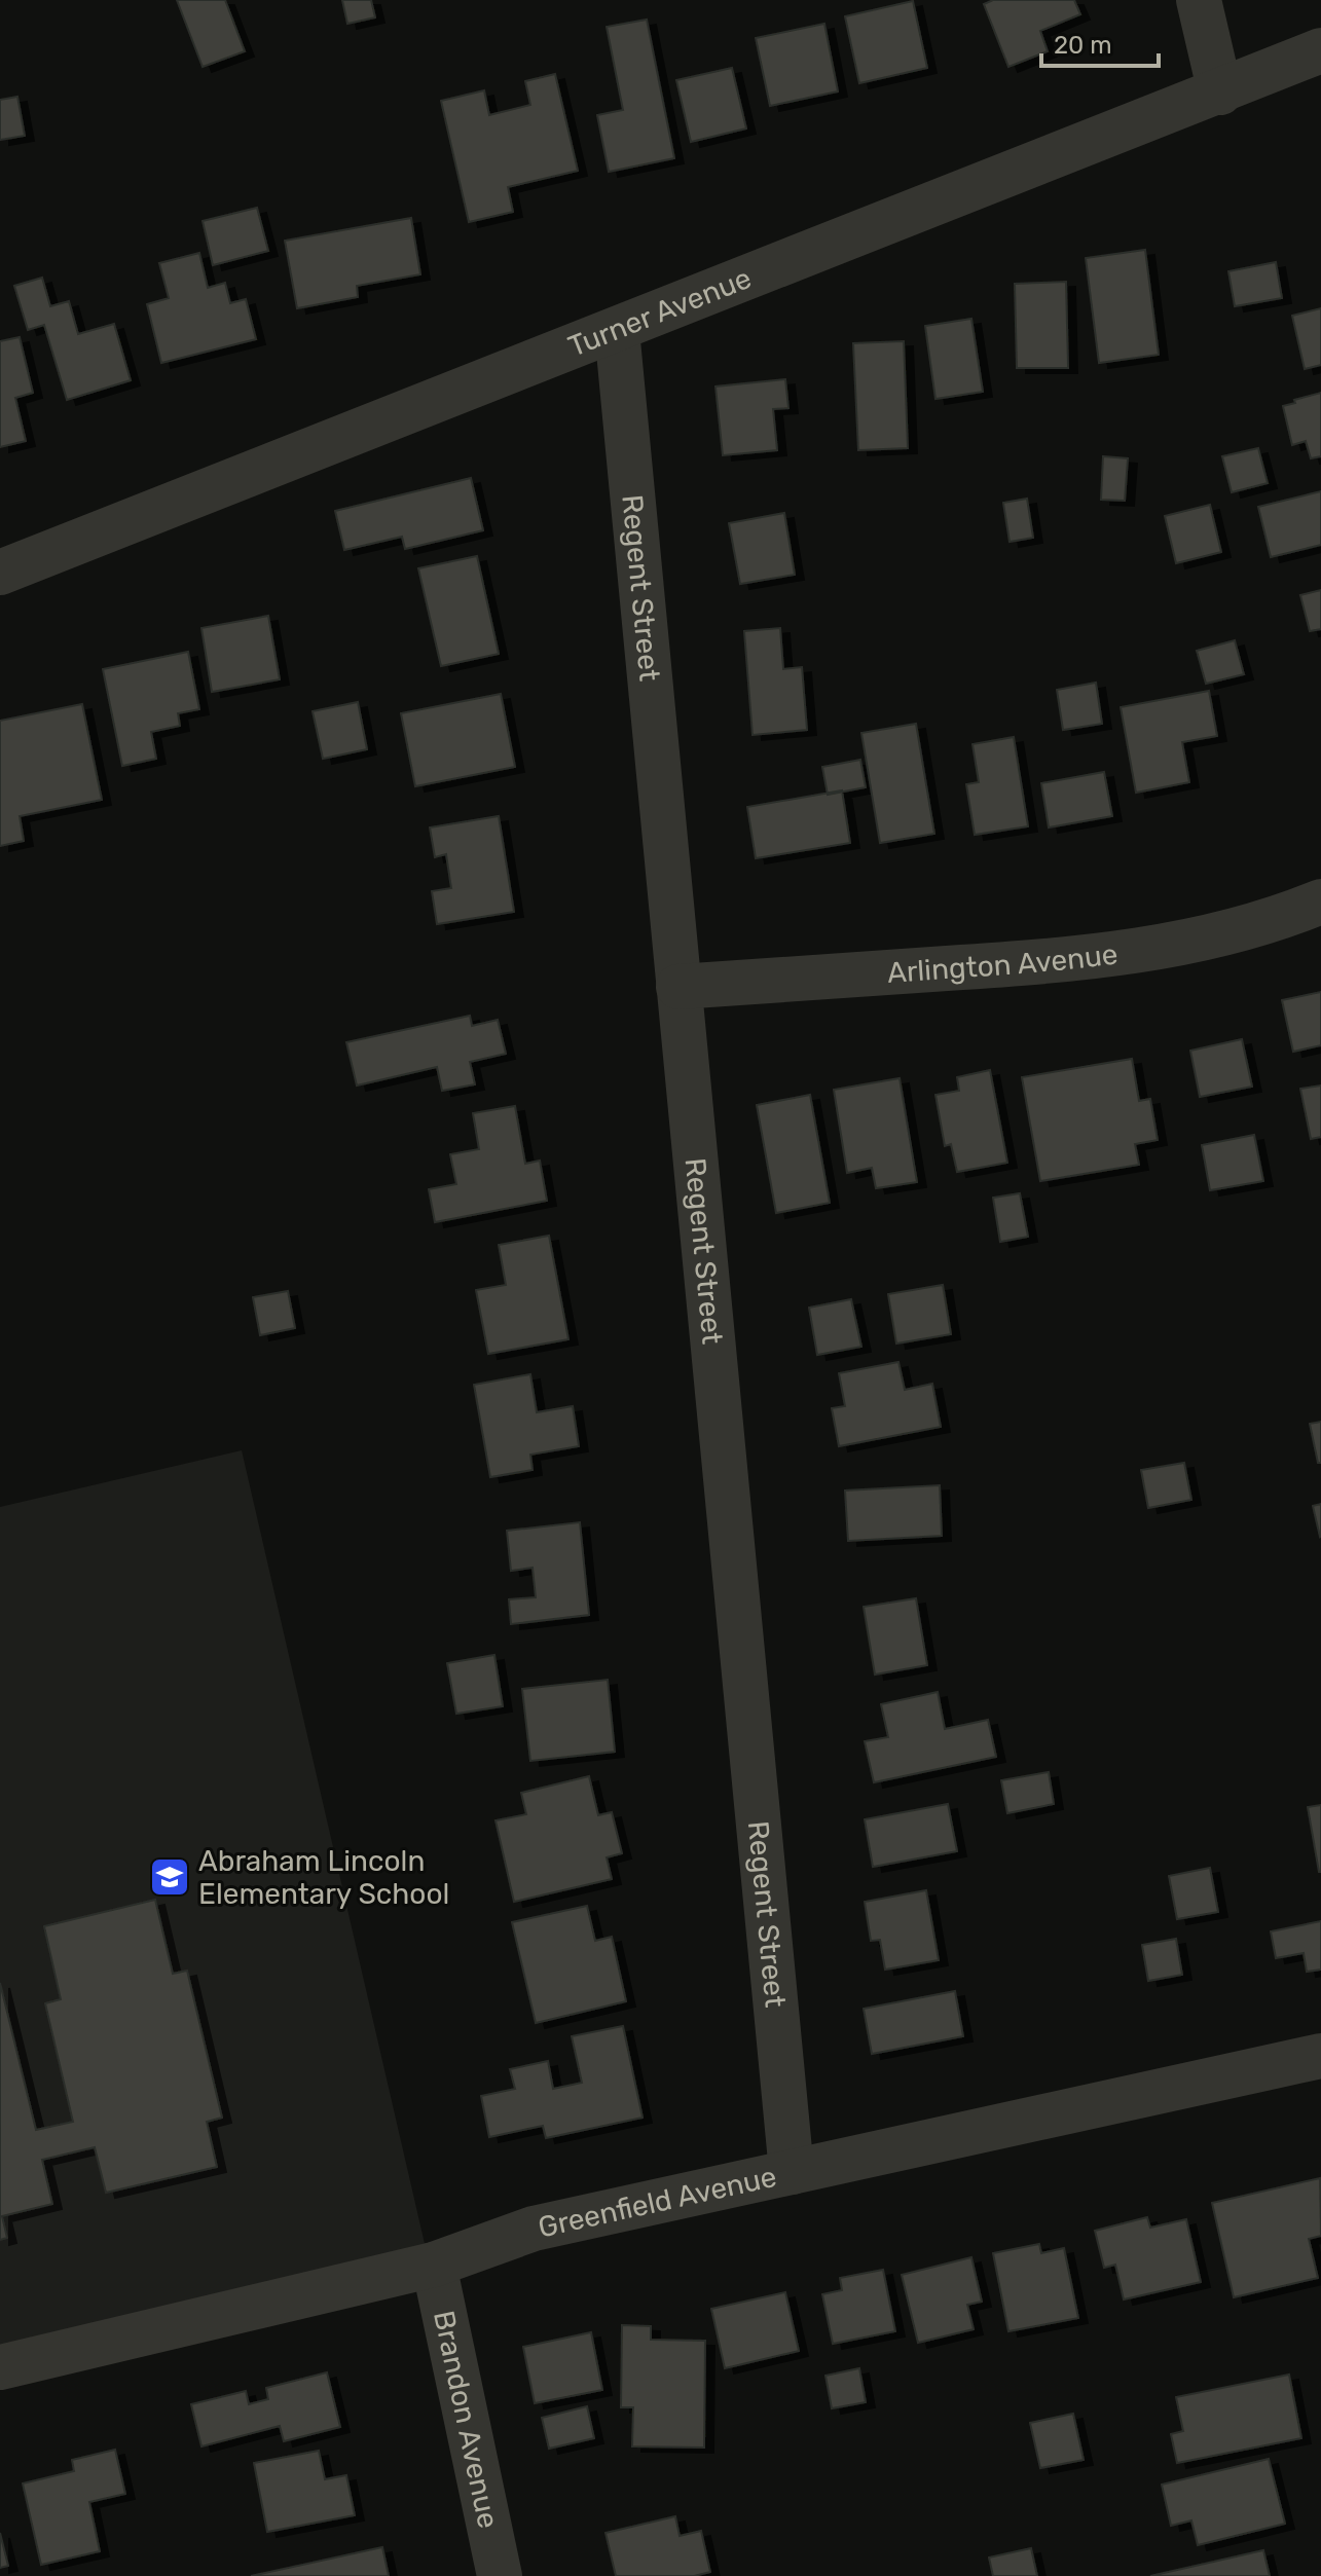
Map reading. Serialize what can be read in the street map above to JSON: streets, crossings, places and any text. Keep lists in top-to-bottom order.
{
  "streets": {
    "street": [
      "Turner Avenue",
      "Regent Street",
      "Arlington Avenue",
      "Greenfield Avenue",
      "Brandon Avenue"
    ]
  },
  "crossings": [
    ["Turner Avenue", "Regent Street"],
    ["Regent Street", "Arlington Avenue"],
    ["Regent Street", "Greenfield Avenue"],
    ["Greenfield Avenue", "Brandon Avenue"]
  ],
  "places": {
    "school or university": ["Abraham Lincoln Elementary School"]
  },
  "scale_bar": "20 m"
}
